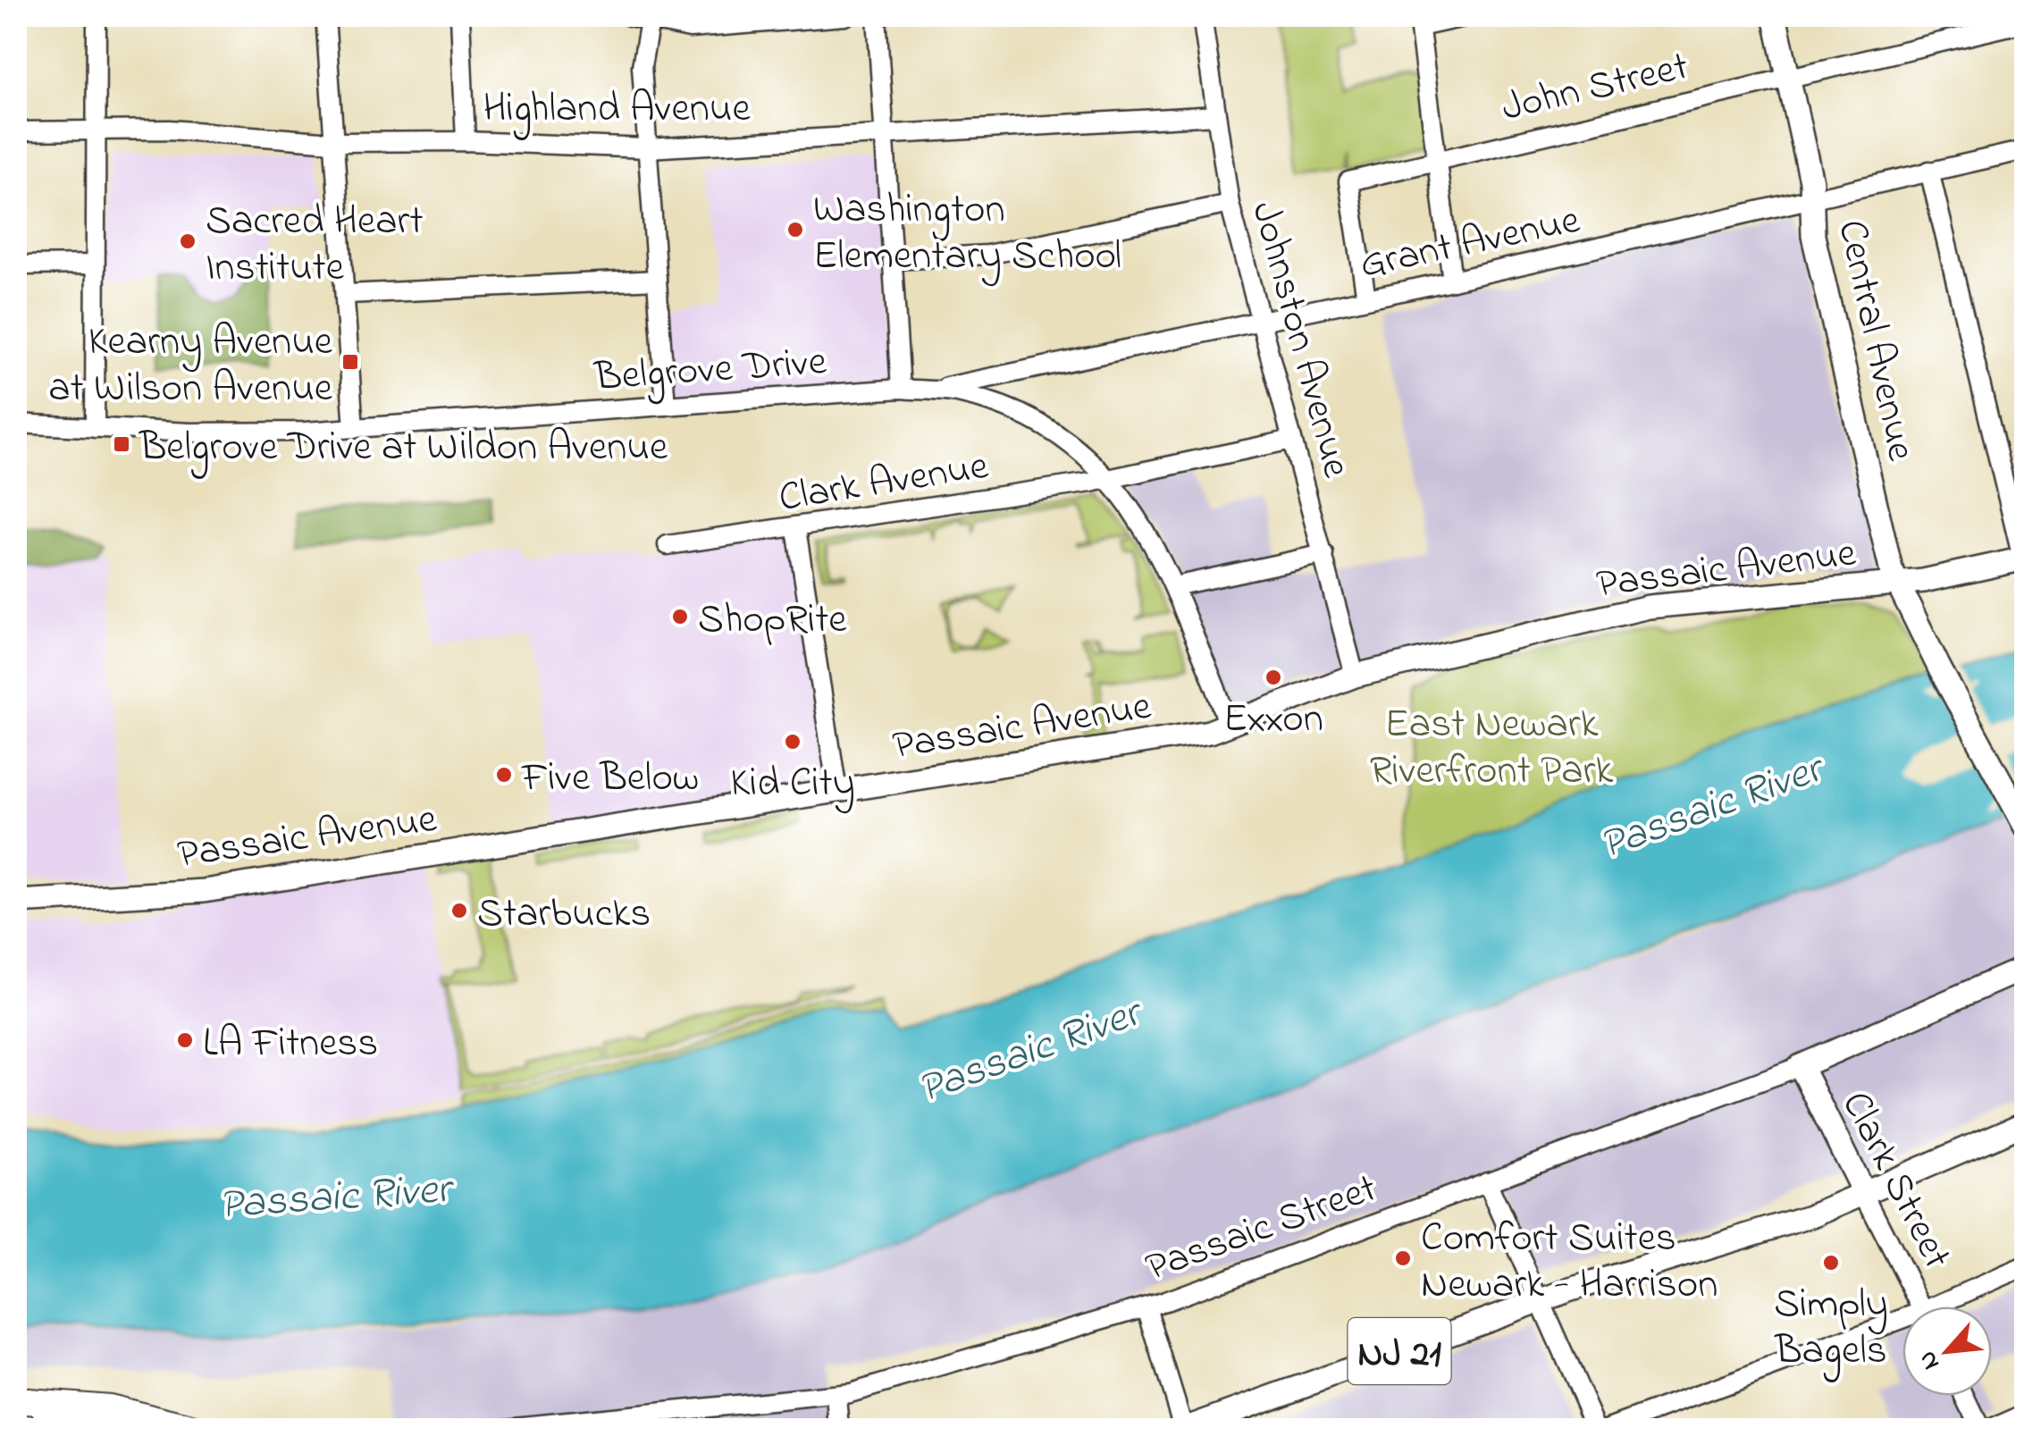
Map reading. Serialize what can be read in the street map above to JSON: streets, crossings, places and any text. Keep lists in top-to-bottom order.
{
  "streets": {
    "main road": [
      "Central Avenue",
      "Passaic Avenue",
      "Clark Street",
      "Passaic Street",
      "NJ 21"
    ],
    "street": [
      "John Street",
      "Highland Avenue",
      "Grant Avenue",
      "Johnston Avenue",
      "Belgrove Drive",
      "Clark Avenue"
    ]
  },
  "crossings": [
    ["John Street", "Grant Avenue"],
    ["John Street", "Central Avenue"],
    ["Highland Avenue", "Johnston Avenue"],
    ["Grant Avenue", "Johnston Avenue"],
    ["Grant Avenue", "Central Avenue"],
    ["Grant Avenue", "Belgrove Drive"],
    ["Johnston Avenue", "Clark Avenue"],
    ["Johnston Avenue", "Passaic Avenue"],
    ["Central Avenue", "Passaic Avenue"],
    ["Belgrove Drive", "Clark Avenue"],
    ["Belgrove Drive", "Passaic Avenue"],
    ["Clark Street", "Passaic Street"],
    ["Clark Street", "NJ 21"]
  ],
  "water": ["Passaic River"],
  "parks": ["East Newark Riverfront Park"],
  "places": {
    "other": [
      "Washington Elementary School",
      "Sacred Heart Institute",
      "ShopRite",
      "Exxon",
      "Kid City",
      "Five Below",
      "Starbucks",
      "LA Fitness",
      "Comfort Suites Newark - Harrison",
      "Simply Bagels"
    ],
    "transit": ["Kearny Avenue at Wilson Avenue", "Belgrove Drive at Wildon Avenue"]
  },
  "north": "bottom left"
}
